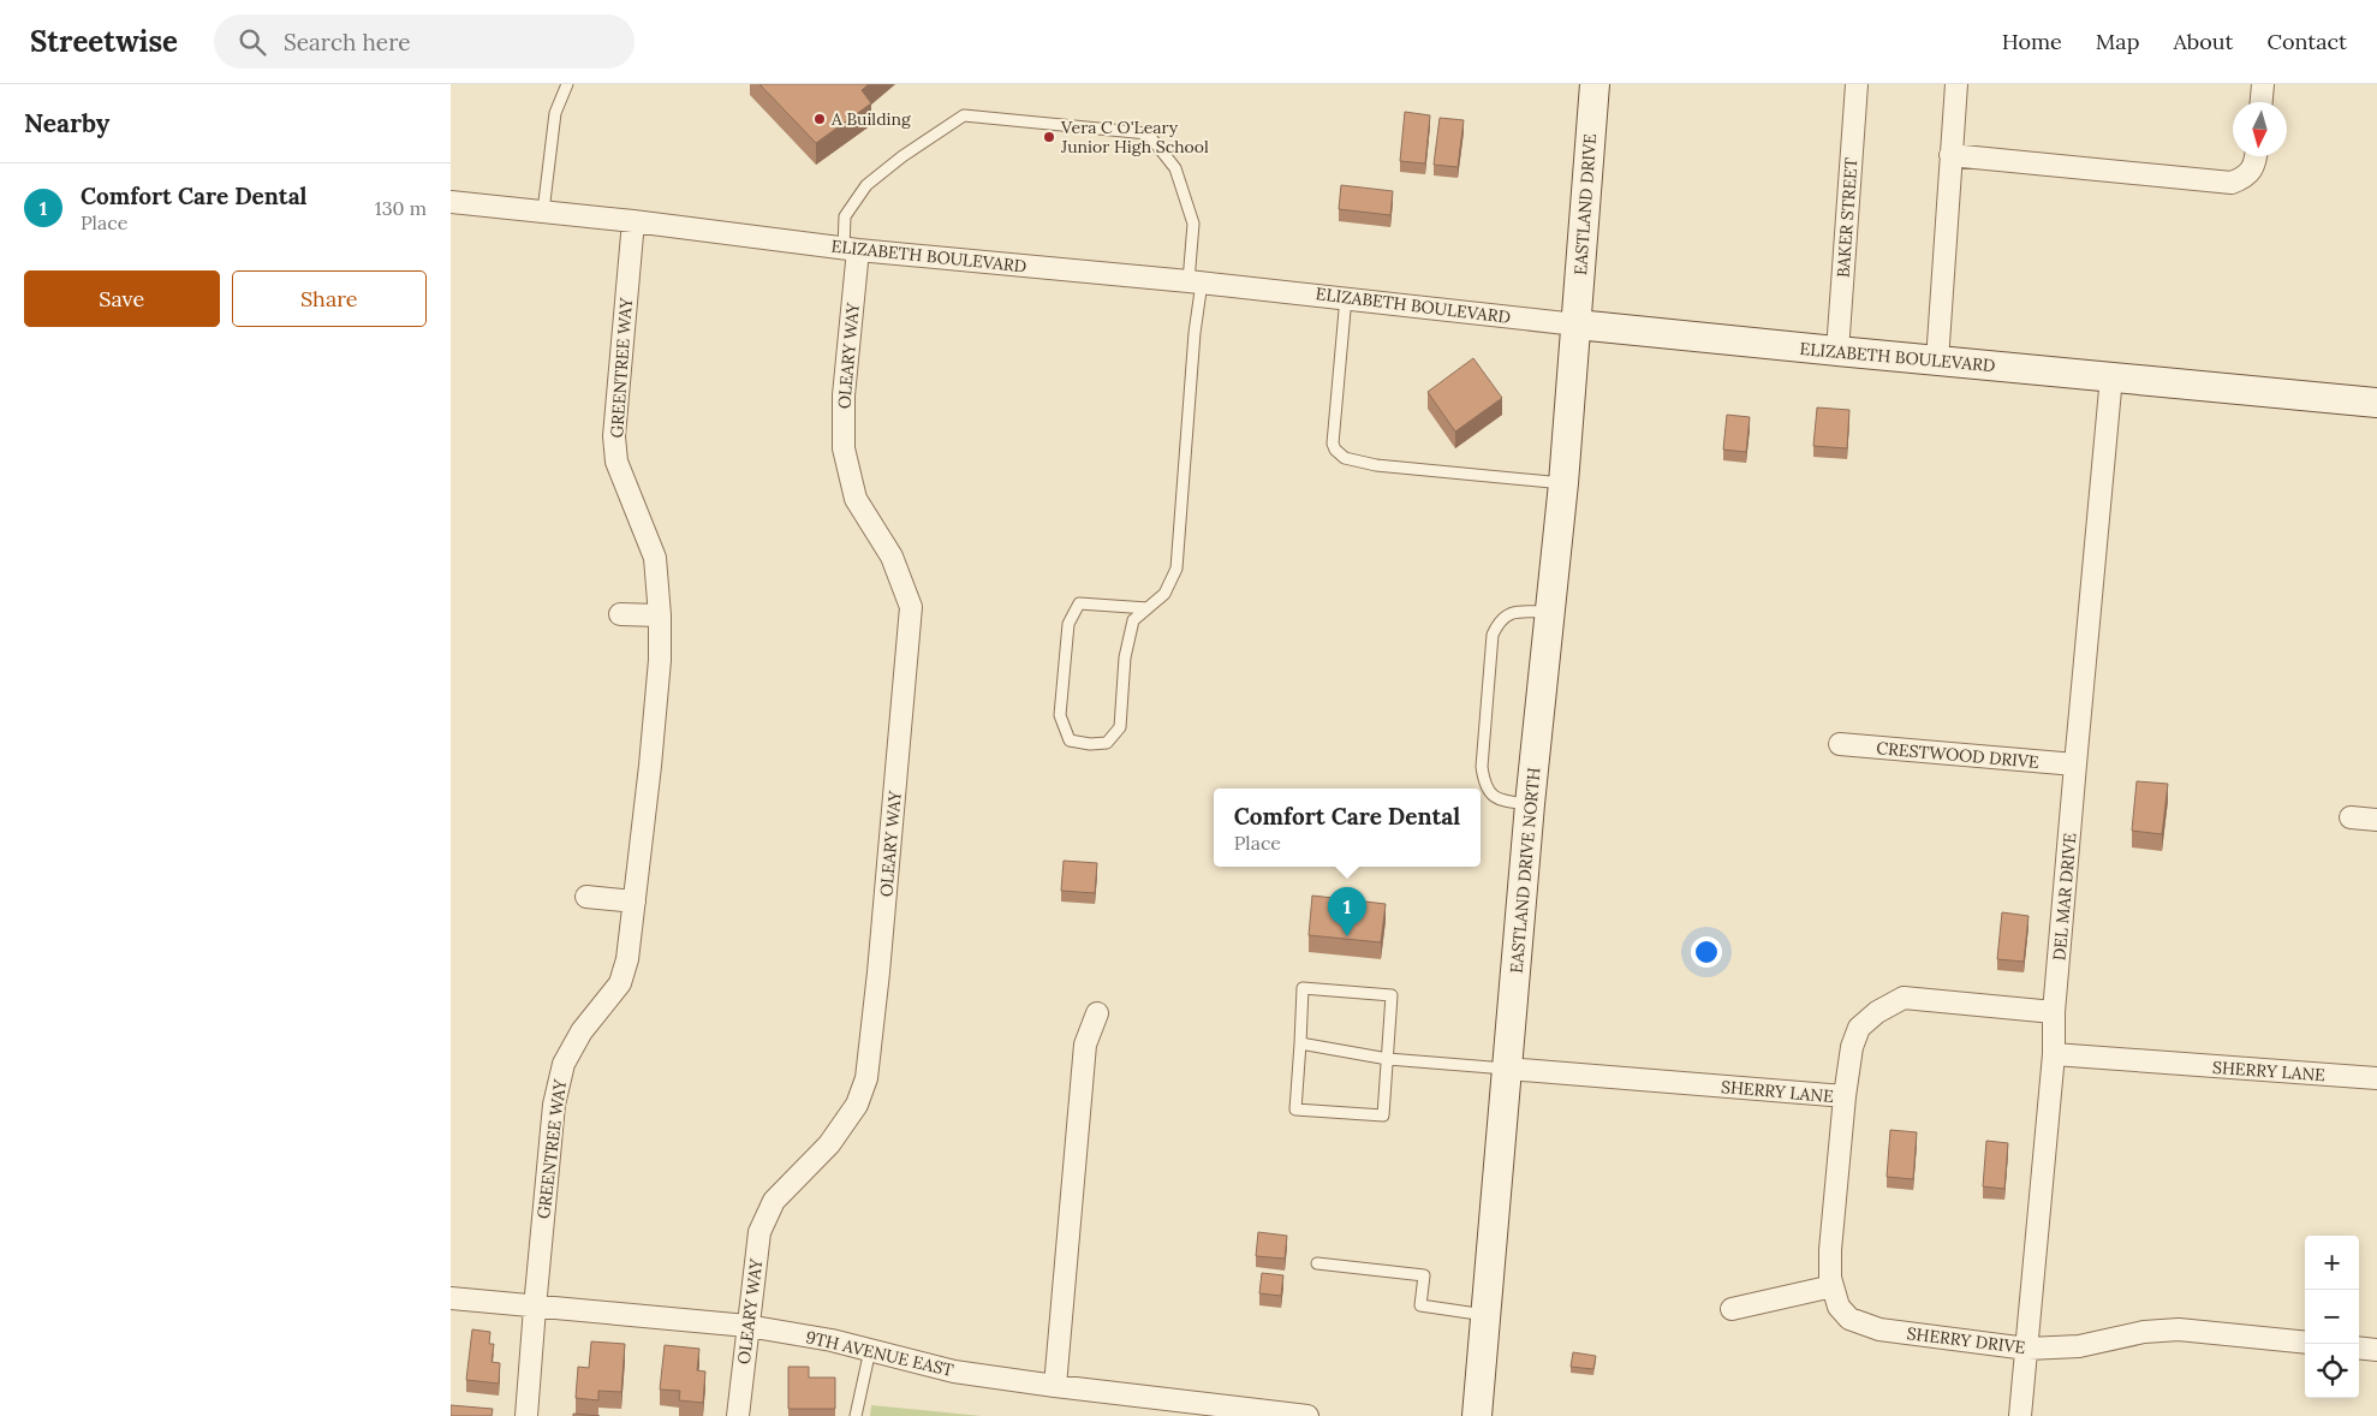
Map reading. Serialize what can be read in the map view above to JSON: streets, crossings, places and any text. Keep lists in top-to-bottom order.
{
  "streets": {
    "main road": ["EASTLAND DRIVE", "ELIZABETH BOULEVARD", "EASTLAND DRIVE NORTH"],
    "street": [
      "BAKER STREET",
      "OLEARY WAY",
      "GREENTREE WAY",
      "CRESTWOOD DRIVE",
      "DEL MAR DRIVE",
      "SHERRY LANE",
      "SHERRY DRIVE",
      "9TH AVENUE EAST"
    ]
  },
  "crossings": [
    ["EASTLAND DRIVE", "ELIZABETH BOULEVARD"],
    ["EASTLAND DRIVE", "EASTLAND DRIVE NORTH"],
    ["BAKER STREET", "ELIZABETH BOULEVARD"],
    ["ELIZABETH BOULEVARD", "OLEARY WAY"],
    ["ELIZABETH BOULEVARD", "GREENTREE WAY"],
    ["ELIZABETH BOULEVARD", "EASTLAND DRIVE NORTH"],
    ["ELIZABETH BOULEVARD", "DEL MAR DRIVE"],
    ["OLEARY WAY", "9TH AVENUE EAST"],
    ["GREENTREE WAY", "9TH AVENUE EAST"],
    ["CRESTWOOD DRIVE", "DEL MAR DRIVE"],
    ["EASTLAND DRIVE NORTH", "SHERRY LANE"],
    ["DEL MAR DRIVE", "SHERRY LANE"],
    ["DEL MAR DRIVE", "SHERRY DRIVE"],
    ["SHERRY LANE", "SHERRY DRIVE"]
  ],
  "places": ["A Building", "Vera C O'Leary Junior High School"],
  "north": "bottom",
  "page": {
    "header": "Streetwise",
    "search": "Search here",
    "nav": [
      "Home",
      "Map",
      "About",
      "Contact"
    ],
    "heading": "Nearby",
    "list": [
      {
        "mark": "1",
        "name": "Comfort Care Dental",
        "note": "Place",
        "value": "130 m"
      }
    ],
    "buttons": ["Save", "Share"],
    "popup": ["Comfort Care Dental", "Place"],
    "pins": "1",
    "map_buttons": ["+", "−"]
  }
}
